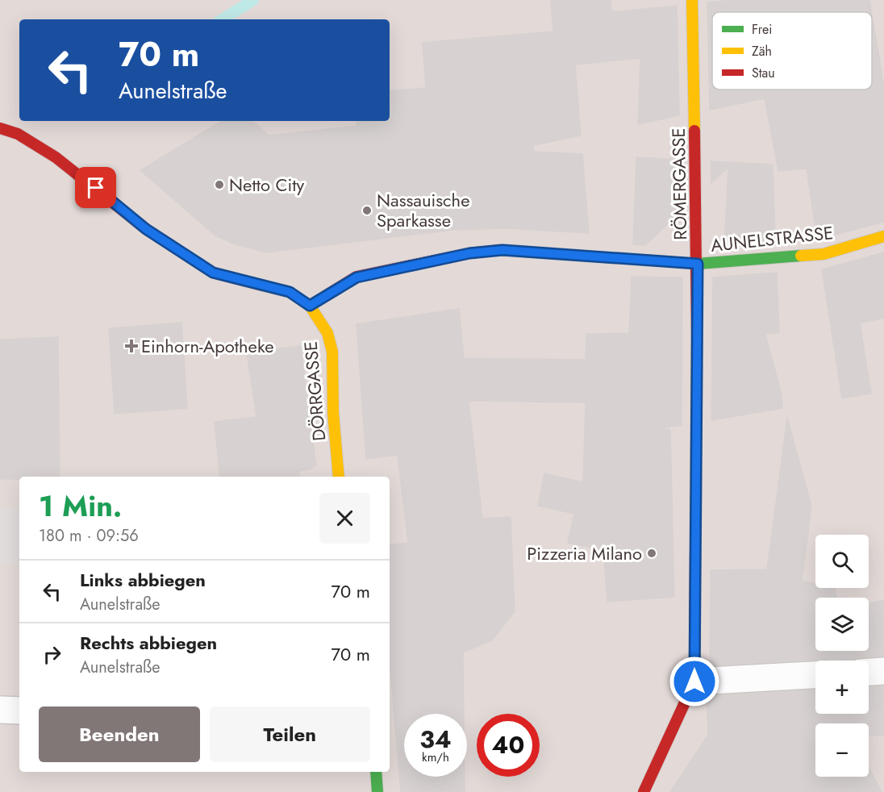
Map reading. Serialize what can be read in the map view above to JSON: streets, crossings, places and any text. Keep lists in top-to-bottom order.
{
  "streets": {
    "street": ["RÖMERGASSE", "AUNELSTRASSE", "DÖRRGASSE"]
  },
  "crossings": [
    ["RÖMERGASSE", "AUNELSTRASSE"],
    ["AUNELSTRASSE", "DÖRRGASSE"]
  ],
  "places": {
    "other": ["Netto City", "Nassauische Sparkasse", "Pizzeria Milano"],
    "health": ["Einhorn-Apotheke"]
  },
  "legend": ["Frei", "Zäh", "Stau"],
  "page": {
    "turn": ["70 m", "Aunelstraße"],
    "heading": ["1 Min.", "180 m · 09:56"],
    "map_buttons": ["+", "−"],
    "list": [
      {
        "name": "Links abbiegen",
        "note": "Aunelstraße",
        "value": "70 m"
      },
      {
        "name": "Rechts abbiegen",
        "note": "Aunelstraße",
        "value": "70 m"
      }
    ],
    "buttons": ["Beenden", "Teilen"],
    "speed": "34 km/h",
    "limit": "40"
  }
}
